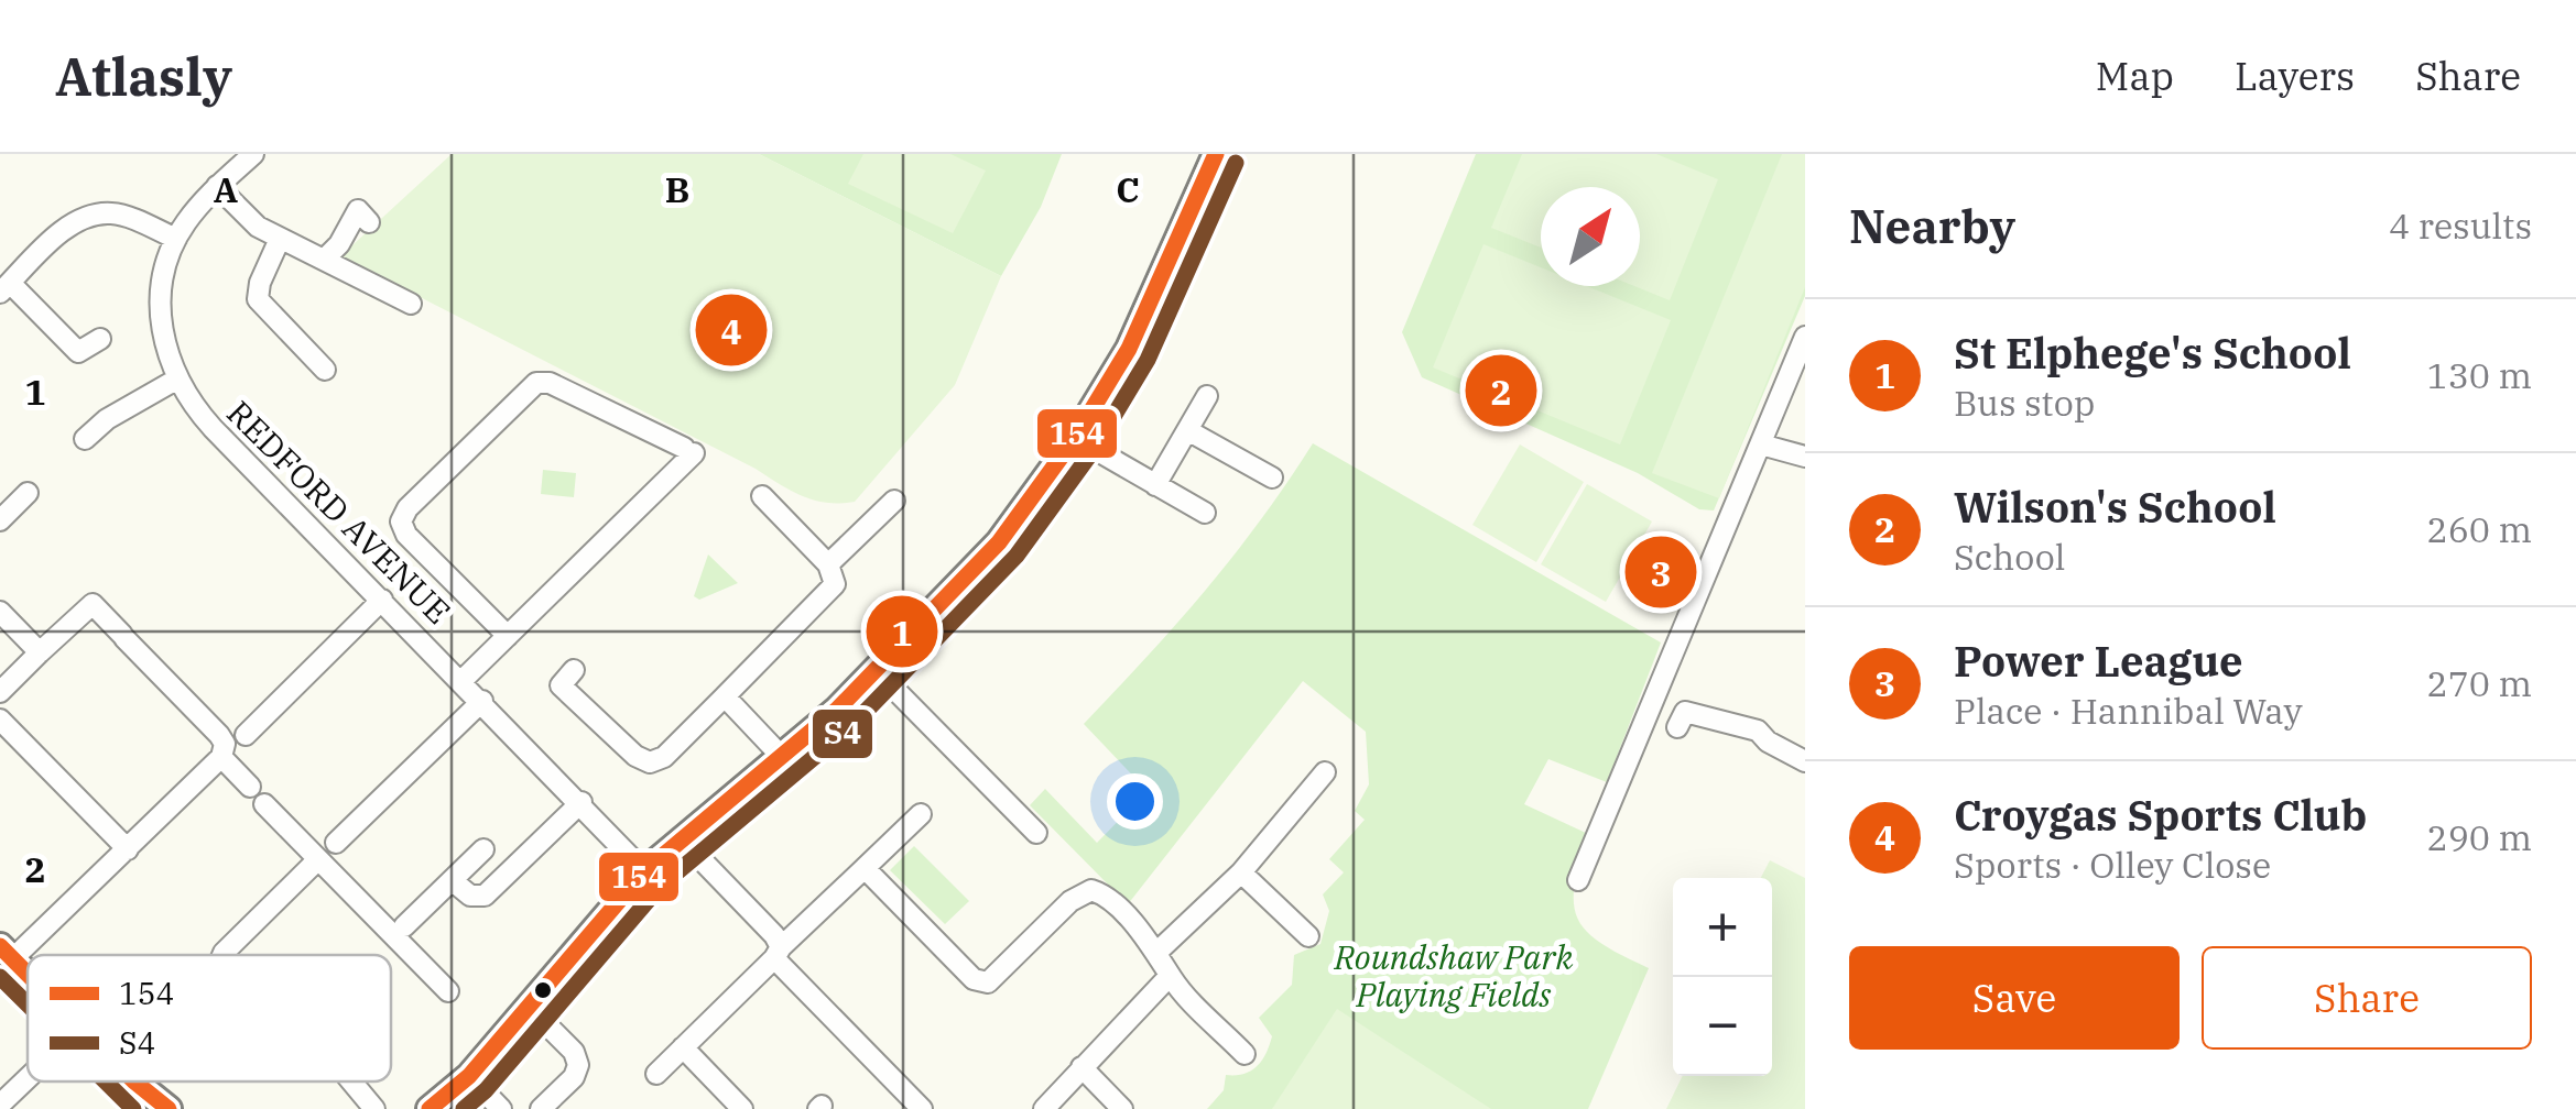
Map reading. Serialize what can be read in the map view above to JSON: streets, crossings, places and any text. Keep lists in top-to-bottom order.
{
  "streets": {
    "street": ["REDFORD AVENUE"]
  },
  "parks": ["Roundshaw Park Playing Fields"],
  "lines": ["transit line 154", "transit line S4"],
  "legend": ["154", "S4"],
  "north": "top right",
  "page": {
    "header": "Atlasly",
    "nav": ["Map", "Layers", "Share"],
    "heading": ["Nearby", "4 results"],
    "pins": [
      "4",
      "2",
      "3",
      "1"
    ],
    "list": [
      {
        "mark": "1",
        "name": "St Elphege's School",
        "note": "Bus stop",
        "value": "130 m"
      },
      {
        "mark": "2",
        "name": "Wilson's School",
        "note": "School",
        "value": "260 m"
      },
      {
        "mark": "3",
        "name": "Power League",
        "note": "Place · Hannibal Way",
        "value": "270 m"
      },
      {
        "mark": "4",
        "name": "Croygas Sports Club",
        "note": "Sports · Olley Close",
        "value": "290 m"
      }
    ],
    "map_buttons": ["+", "−"],
    "buttons": ["Save", "Share"]
  },
  "grid": {
    "columns": ["A", "B", "C"],
    "rows": ["1", "2"]
  }
}
